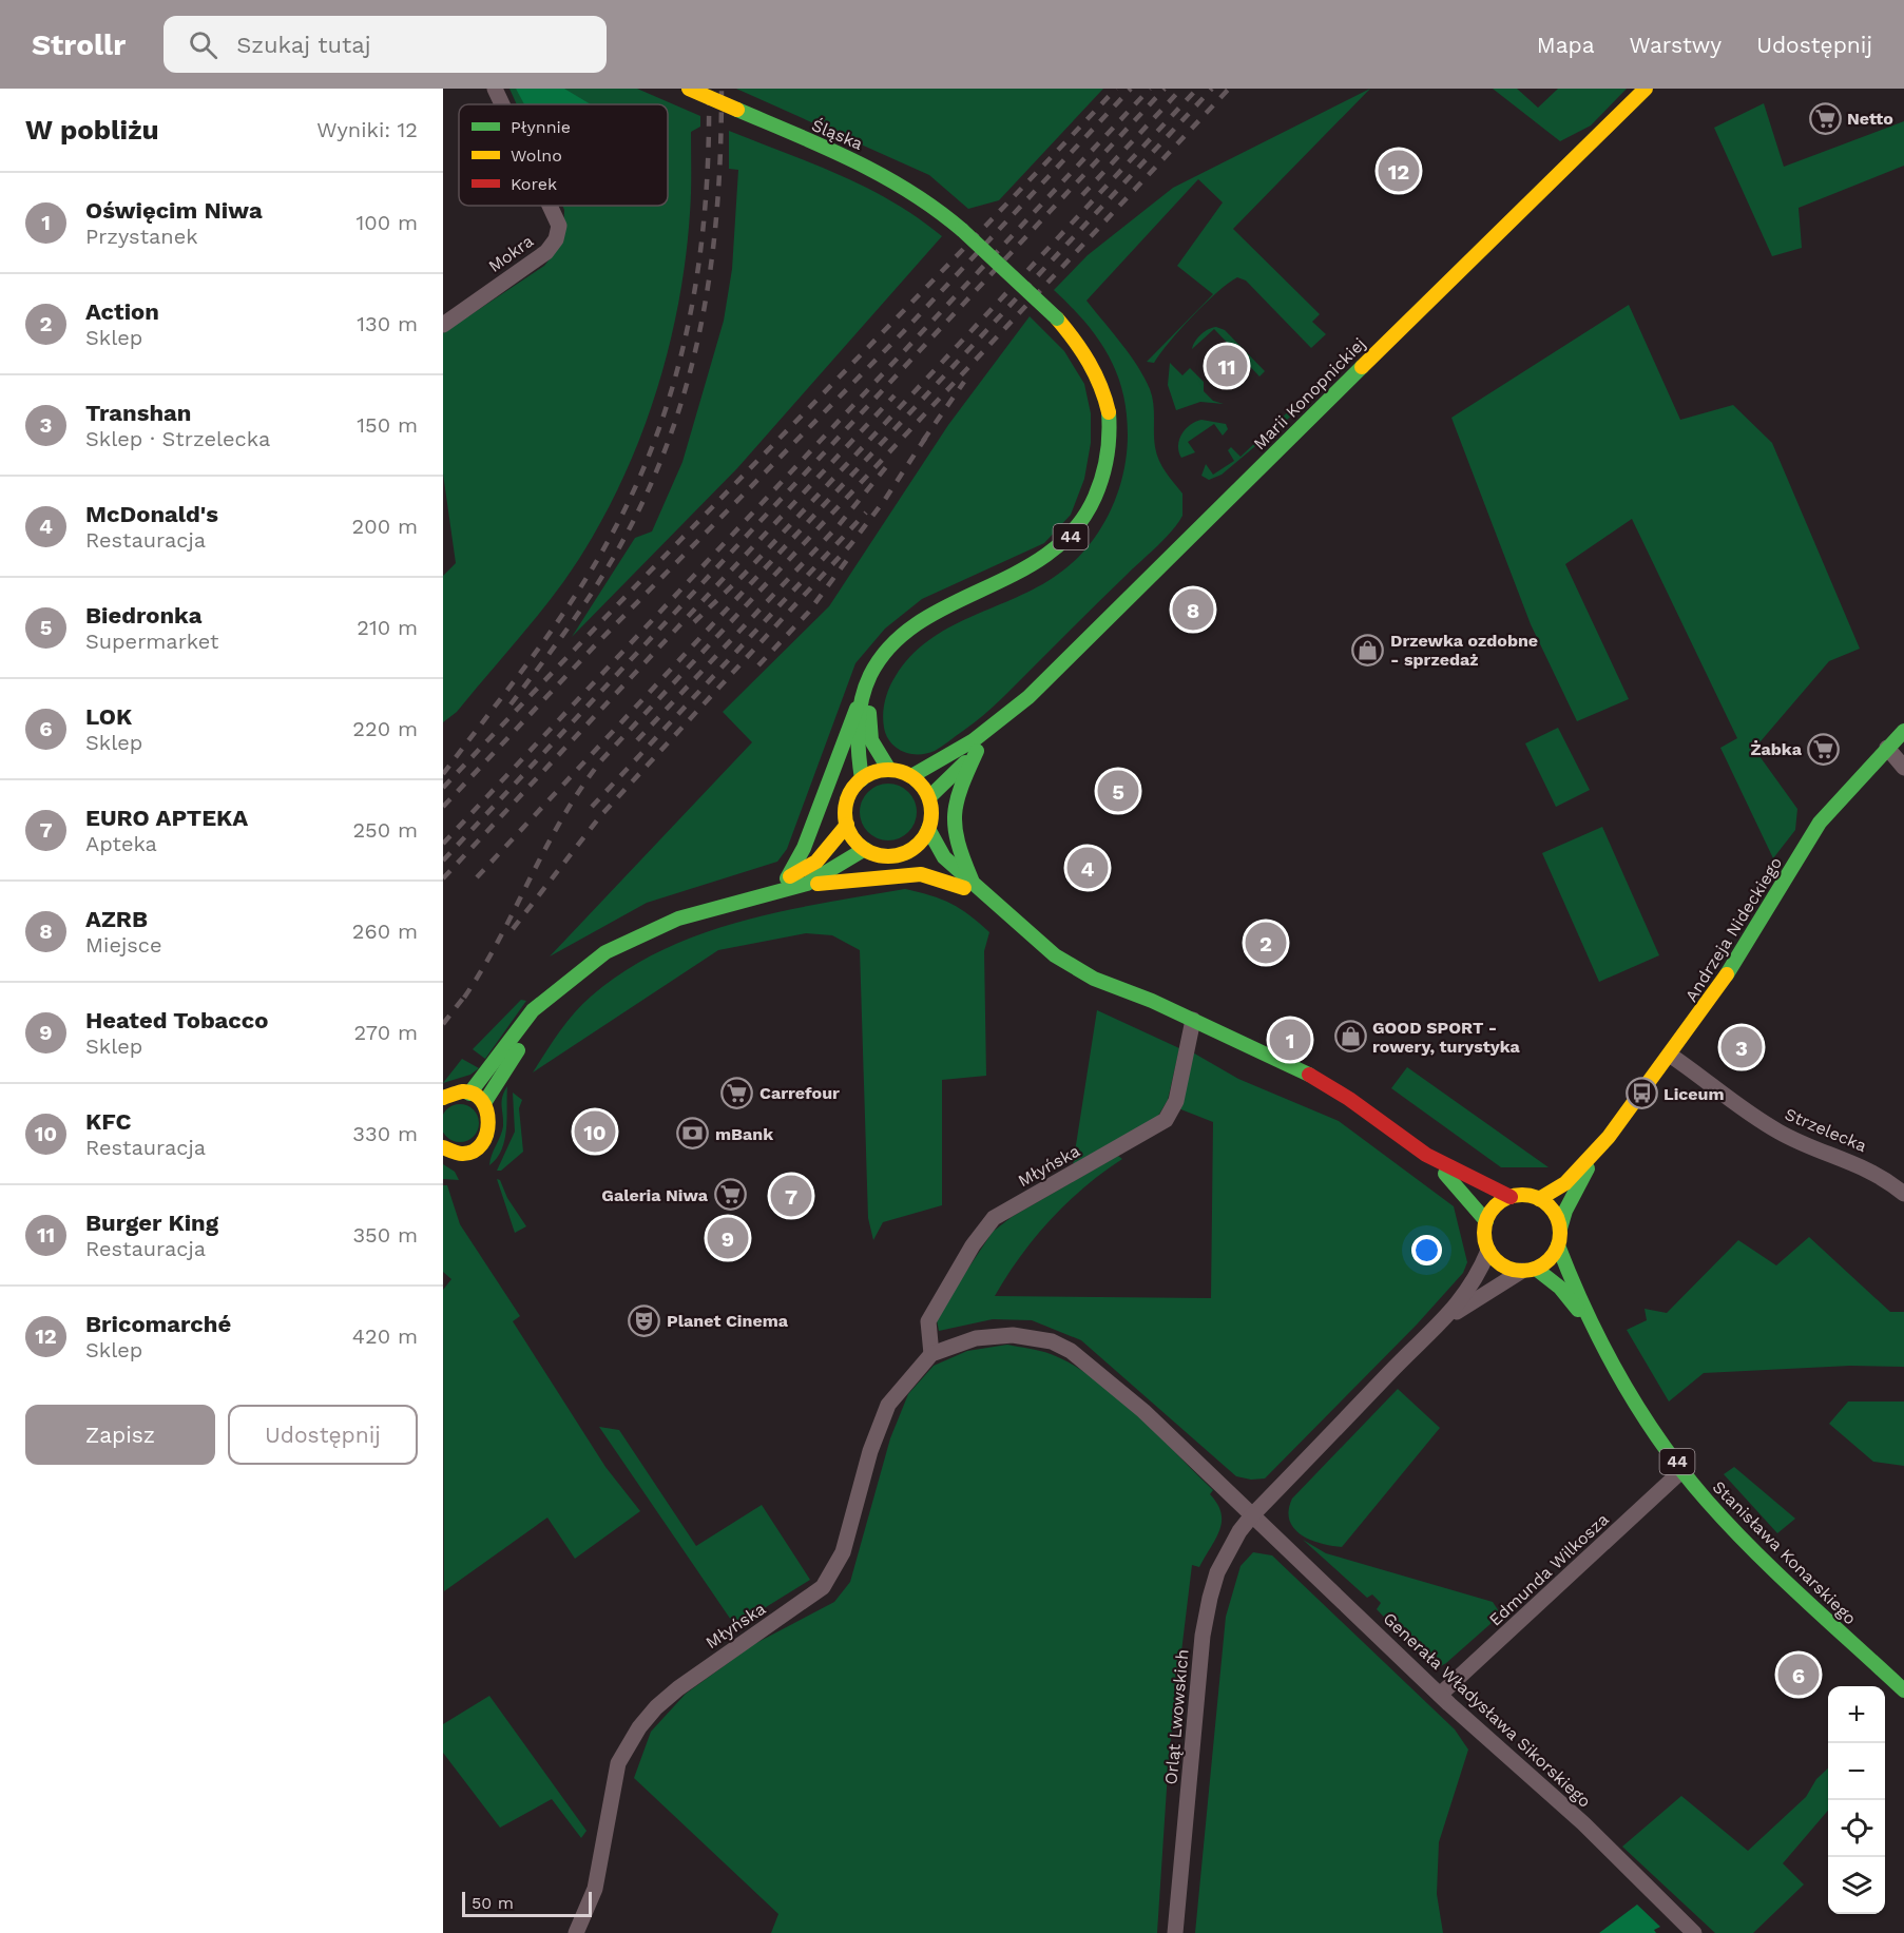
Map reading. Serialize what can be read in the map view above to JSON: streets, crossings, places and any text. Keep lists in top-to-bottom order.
{
  "streets": {
    "main road": [
      "Śląska",
      "Marii Konopnickiej",
      "44",
      "Andrzeja Nideckiego",
      "Stanisława Konarskiego"
    ],
    "street": [
      "Mokra",
      "Strzelecka",
      "Młyńska",
      "Edmunda Wilkosza",
      "Generała Władysława Sikorskiego",
      "Orląt Lwowskich"
    ]
  },
  "crossings": [
    ["Śląska", "44"],
    ["Marii Konopnickiej", "44"],
    ["Andrzeja Nideckiego", "Strzelecka"],
    ["Andrzeja Nideckiego", "Stanisława Konarskiego"],
    ["Andrzeja Nideckiego", "Orląt Lwowskich"],
    ["Młyńska", "Generała Władysława Sikorskiego"],
    ["Młyńska", "Orląt Lwowskich"],
    ["Stanisława Konarskiego", "Edmunda Wilkosza"],
    ["Stanisława Konarskiego", "Orląt Lwowskich"],
    ["Edmunda Wilkosza", "Generała Władysława Sikorskiego"],
    ["Generała Władysława Sikorskiego", "Orląt Lwowskich"]
  ],
  "places": {
    "supermarket": [
      "Netto",
      "Żabka",
      "Carrefour",
      "Galeria Niwa"
    ],
    "shop": ["Drzewka ozdobne - sprzedaż", "GOOD SPORT - rowery, turystyka"],
    "bus stop": ["Liceum"],
    "bank": ["mBank"],
    "theatre": ["Planet Cinema"]
  },
  "legend": ["Płynnie", "Wolno", "Korek"],
  "scale_bar": "50 m",
  "page": {
    "header": "Strollr",
    "search": "Szukaj tutaj",
    "nav": ["Mapa", "Warstwy", "Udostępnij"],
    "heading": ["W pobliżu", "Wyniki: 12"],
    "pins": [
      "12",
      "11",
      "8",
      "5",
      "4",
      "2",
      "1",
      "3",
      "10",
      "7",
      "9",
      "6"
    ],
    "list": [
      {
        "mark": "1",
        "name": "Oświęcim Niwa",
        "note": "Przystanek",
        "value": "100 m"
      },
      {
        "mark": "2",
        "name": "Action",
        "note": "Sklep",
        "value": "130 m"
      },
      {
        "mark": "3",
        "name": "Transhan",
        "note": "Sklep · Strzelecka",
        "value": "150 m"
      },
      {
        "mark": "4",
        "name": "McDonald's",
        "note": "Restauracja",
        "value": "200 m"
      },
      {
        "mark": "5",
        "name": "Biedronka",
        "note": "Supermarket",
        "value": "210 m"
      },
      {
        "mark": "6",
        "name": "LOK",
        "note": "Sklep",
        "value": "220 m"
      },
      {
        "mark": "7",
        "name": "EURO APTEKA",
        "note": "Apteka",
        "value": "250 m"
      },
      {
        "mark": "8",
        "name": "AZRB",
        "note": "Miejsce",
        "value": "260 m"
      },
      {
        "mark": "9",
        "name": "Heated Tobacco",
        "note": "Sklep",
        "value": "270 m"
      },
      {
        "mark": "10",
        "name": "KFC",
        "note": "Restauracja",
        "value": "330 m"
      },
      {
        "mark": "11",
        "name": "Burger King",
        "note": "Restauracja",
        "value": "350 m"
      },
      {
        "mark": "12",
        "name": "Bricomarché",
        "note": "Sklep",
        "value": "420 m"
      }
    ],
    "buttons": ["Zapisz", "Udostępnij"],
    "map_buttons": ["+", "−"],
    "scale": "50 m"
  }
}
